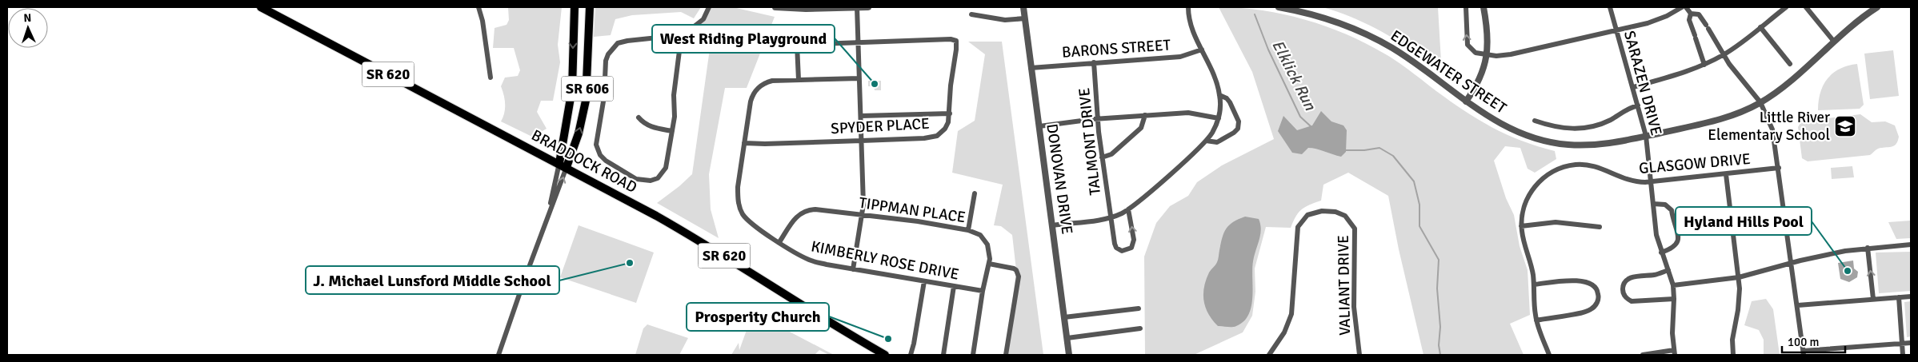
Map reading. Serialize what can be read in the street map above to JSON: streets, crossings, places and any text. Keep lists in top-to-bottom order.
{
  "streets": {
    "main road": ["SR 620", "SR 606", "BRADDOCK ROAD"],
    "street": [
      "BARONS STREET",
      "EDGEWATER STREET",
      "SARAZEN DRIVE",
      "SPYDER PLACE",
      "TALMONT DRIVE",
      "GLASGOW DRIVE",
      "DONOVAN DRIVE",
      "TIPPMAN PLACE",
      "KIMBERLY ROSE DRIVE",
      "VALIANT DRIVE"
    ]
  },
  "crossings": [
    ["BARONS STREET", "TALMONT DRIVE"],
    ["BARONS STREET", "DONOVAN DRIVE"],
    ["EDGEWATER STREET", "SARAZEN DRIVE"],
    ["SARAZEN DRIVE", "GLASGOW DRIVE"],
    ["SR 606", "BRADDOCK ROAD"],
    ["SPYDER PLACE", "KIMBERLY ROSE DRIVE"],
    ["TIPPMAN PLACE", "KIMBERLY ROSE DRIVE"]
  ],
  "water": ["Elklick Run"],
  "places": {
    "other": [
      "West Riding Playground",
      "J. Michael Lunsford Middle School",
      "Hyland Hills Pool",
      "Prosperity Church"
    ],
    "school or university": ["Little River Elementary School"]
  },
  "scale_bar": "100 m",
  "north": "top"
}
